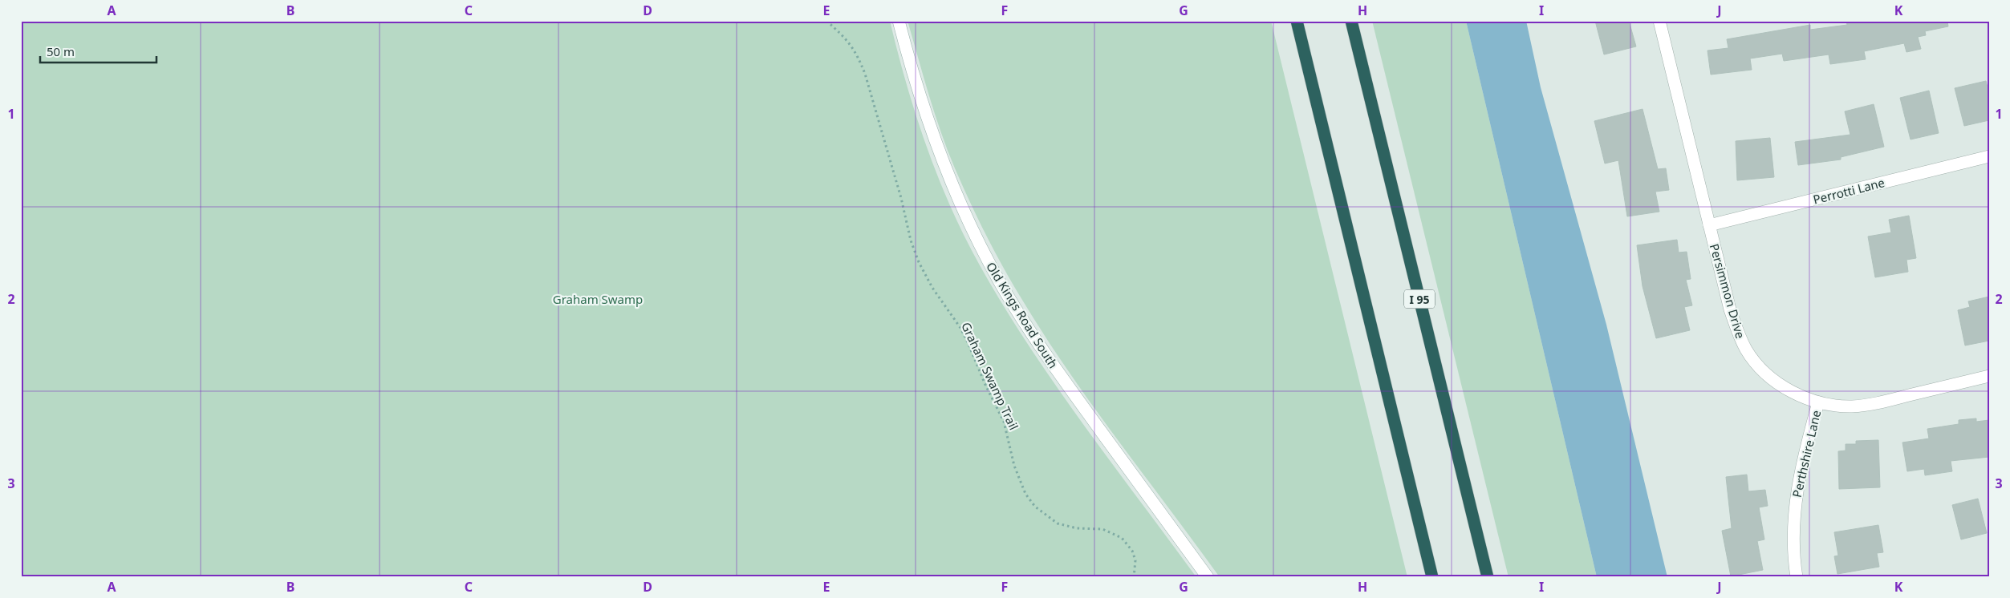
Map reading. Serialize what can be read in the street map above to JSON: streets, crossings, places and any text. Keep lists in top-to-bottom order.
{
  "streets": {
    "highway": ["I 95"],
    "street": [
      "Perrotti Lane",
      "Persimmon Drive",
      "Old Kings Road South",
      "Perthshire Lane"
    ],
    "path": ["Graham Swamp Trail"]
  },
  "crossings": [
    ["Perrotti Lane", "Persimmon Drive"],
    ["Persimmon Drive", "Perthshire Lane"]
  ],
  "parks": ["Graham Swamp"],
  "scale_bar": "50 m",
  "grid": {
    "columns": [
      "A",
      "B",
      "C",
      "D",
      "E",
      "F",
      "G",
      "H",
      "I",
      "J",
      "K"
    ],
    "rows": ["1", "2", "3"]
  }
}
